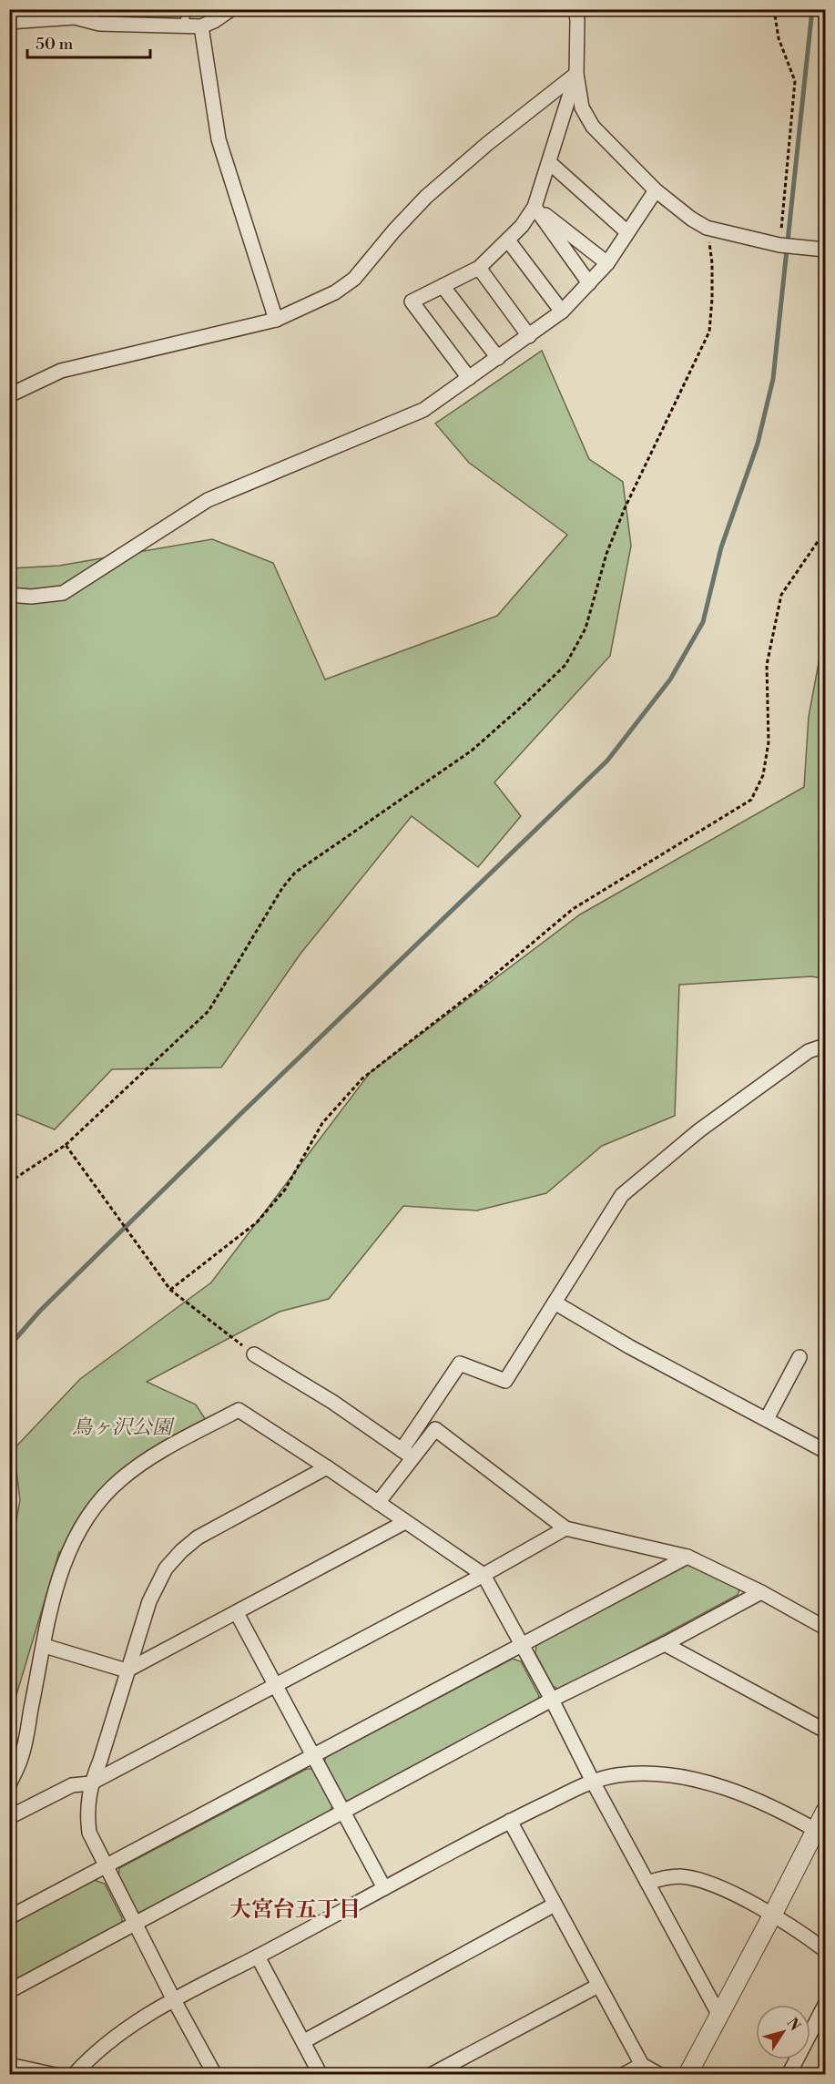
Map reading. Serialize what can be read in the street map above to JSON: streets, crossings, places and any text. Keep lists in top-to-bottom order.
{
  "districts": ["大宮台五丁目"],
  "parks": ["鳥ヶ沢公園"],
  "scale_bar": "50 m",
  "north": "top right"
}
